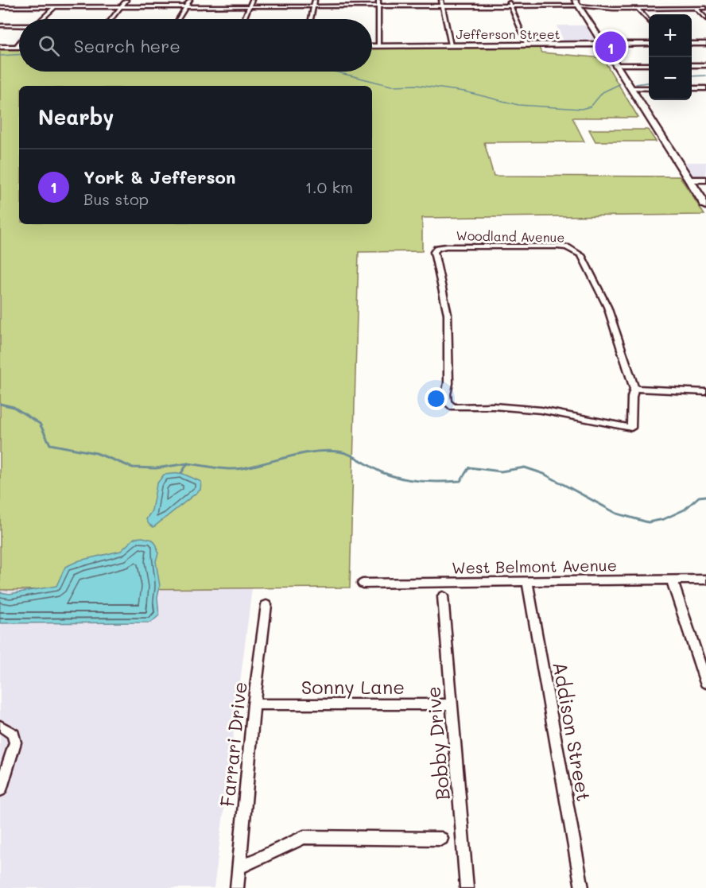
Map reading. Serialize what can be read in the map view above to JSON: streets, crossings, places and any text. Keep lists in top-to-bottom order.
{
  "streets": {
    "main road": ["Jefferson Street"],
    "street": [
      "Woodland Avenue",
      "West Belmont Avenue",
      "Sonny Lane",
      "Addison Street",
      "Bobby Drive",
      "Farrari Drive"
    ]
  },
  "crossings": [
    ["West Belmont Avenue", "Addison Street"],
    ["Sonny Lane", "Bobby Drive"],
    ["Sonny Lane", "Farrari Drive"]
  ],
  "page": {
    "map_buttons": ["+", "−"],
    "search": "Search here",
    "pins": "1",
    "heading": "Nearby",
    "list": [
      {
        "mark": "1",
        "name": "York & Jefferson",
        "note": "Bus stop",
        "value": "1.0 km"
      }
    ]
  }
}
